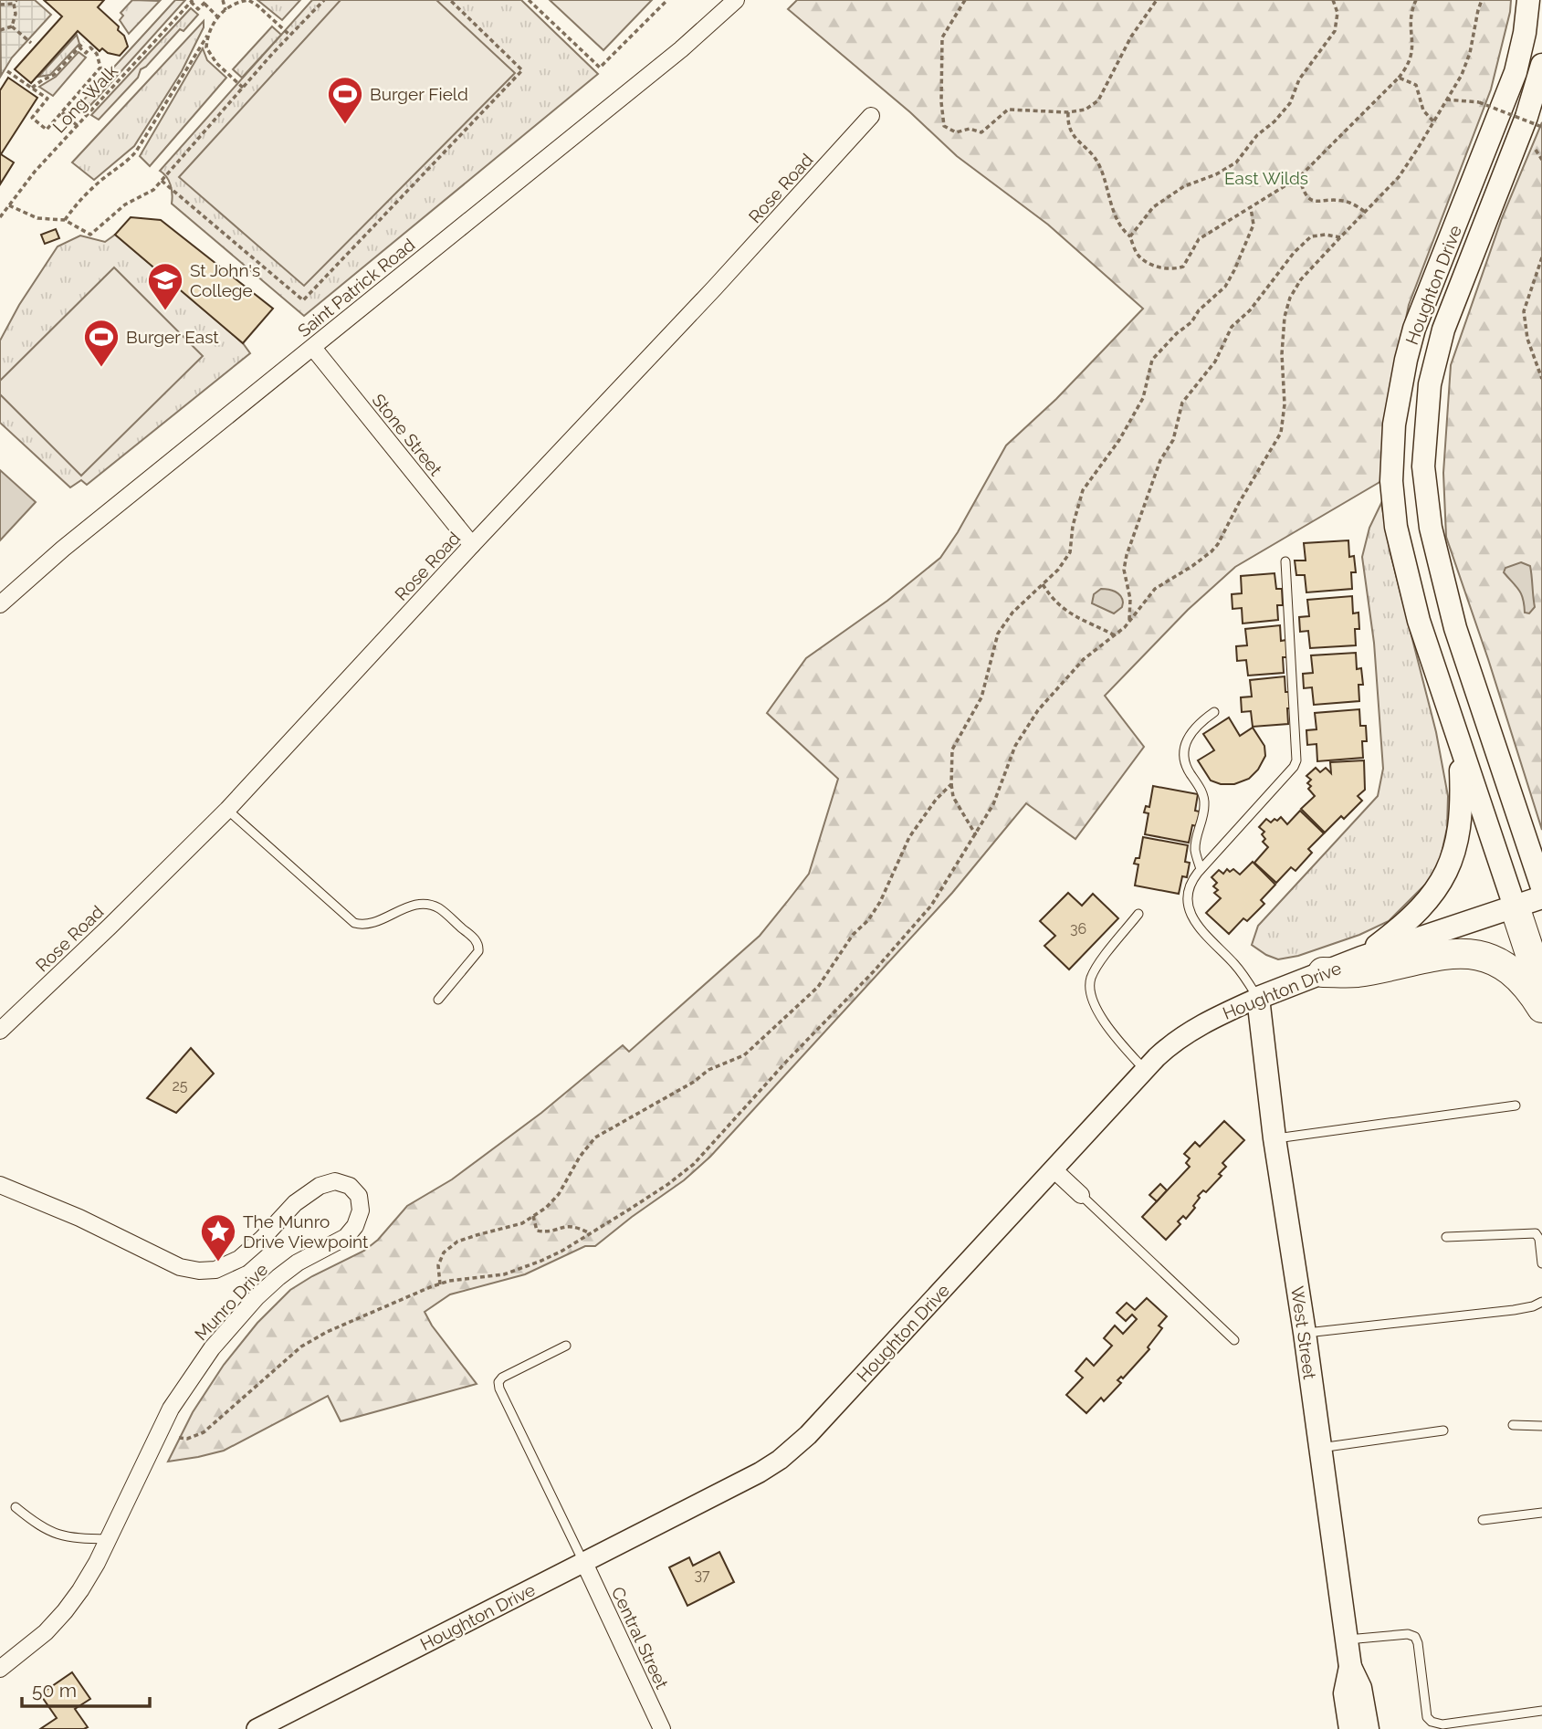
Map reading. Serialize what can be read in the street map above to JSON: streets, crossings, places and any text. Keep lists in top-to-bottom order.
{
  "streets": {
    "main road": ["Houghton Drive", "West Street"],
    "street": [
      "Rose Road",
      "Saint Patrick Road",
      "Stone Street",
      "Munro Drive",
      "Central Street"
    ],
    "path": ["Long Walk"]
  },
  "crossings": [
    ["Rose Road", "Stone Street"],
    ["Houghton Drive", "West Street"],
    ["Houghton Drive", "Central Street"],
    ["Saint Patrick Road", "Stone Street"]
  ],
  "parks": ["East Wilds"],
  "places": {
    "sports": ["Burger Field", "Burger East"],
    "school or university": ["St John's College"],
    "place": ["The Munro Drive Viewpoint"]
  },
  "house_numbers": ["36", "25", "37"],
  "scale_bar": "50 m"
}
